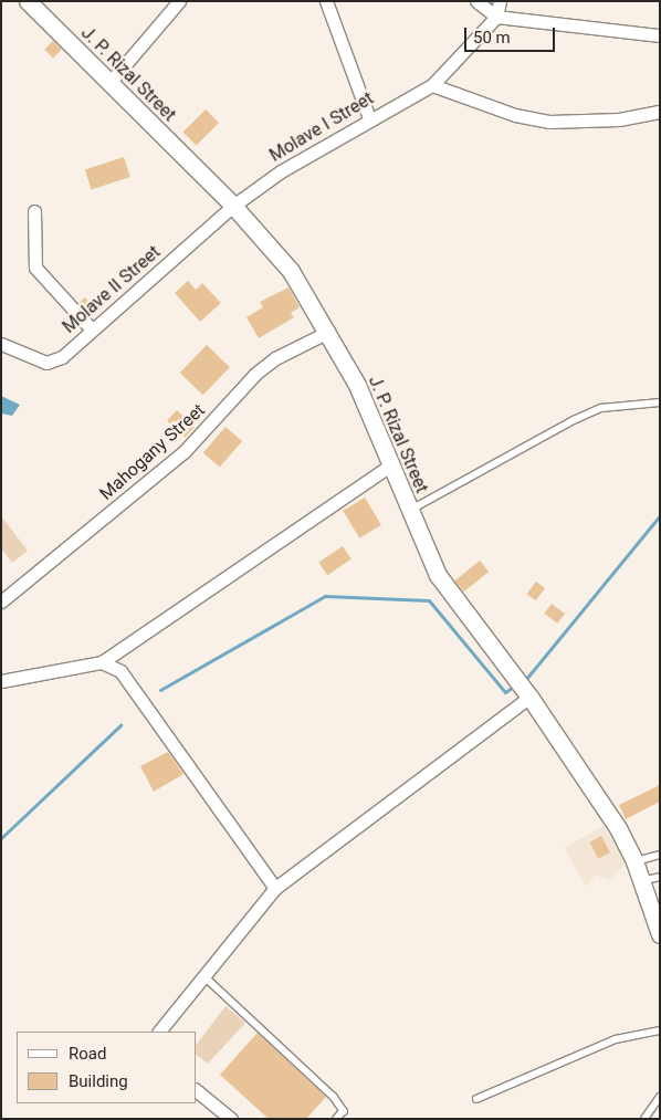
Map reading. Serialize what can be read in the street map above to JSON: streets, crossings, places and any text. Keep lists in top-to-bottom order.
{
  "streets": {
    "main road": ["J. P. Rizal Street"],
    "street": ["Molave I Street", "Molave II Street", "Mahogany Street"]
  },
  "crossings": [
    ["J. P. Rizal Street", "Molave I Street"],
    ["J. P. Rizal Street", "Molave II Street"],
    ["J. P. Rizal Street", "Mahogany Street"],
    ["Molave I Street", "Molave II Street"]
  ],
  "legend": ["Road", "Building"],
  "scale_bar": "50 m"
}
